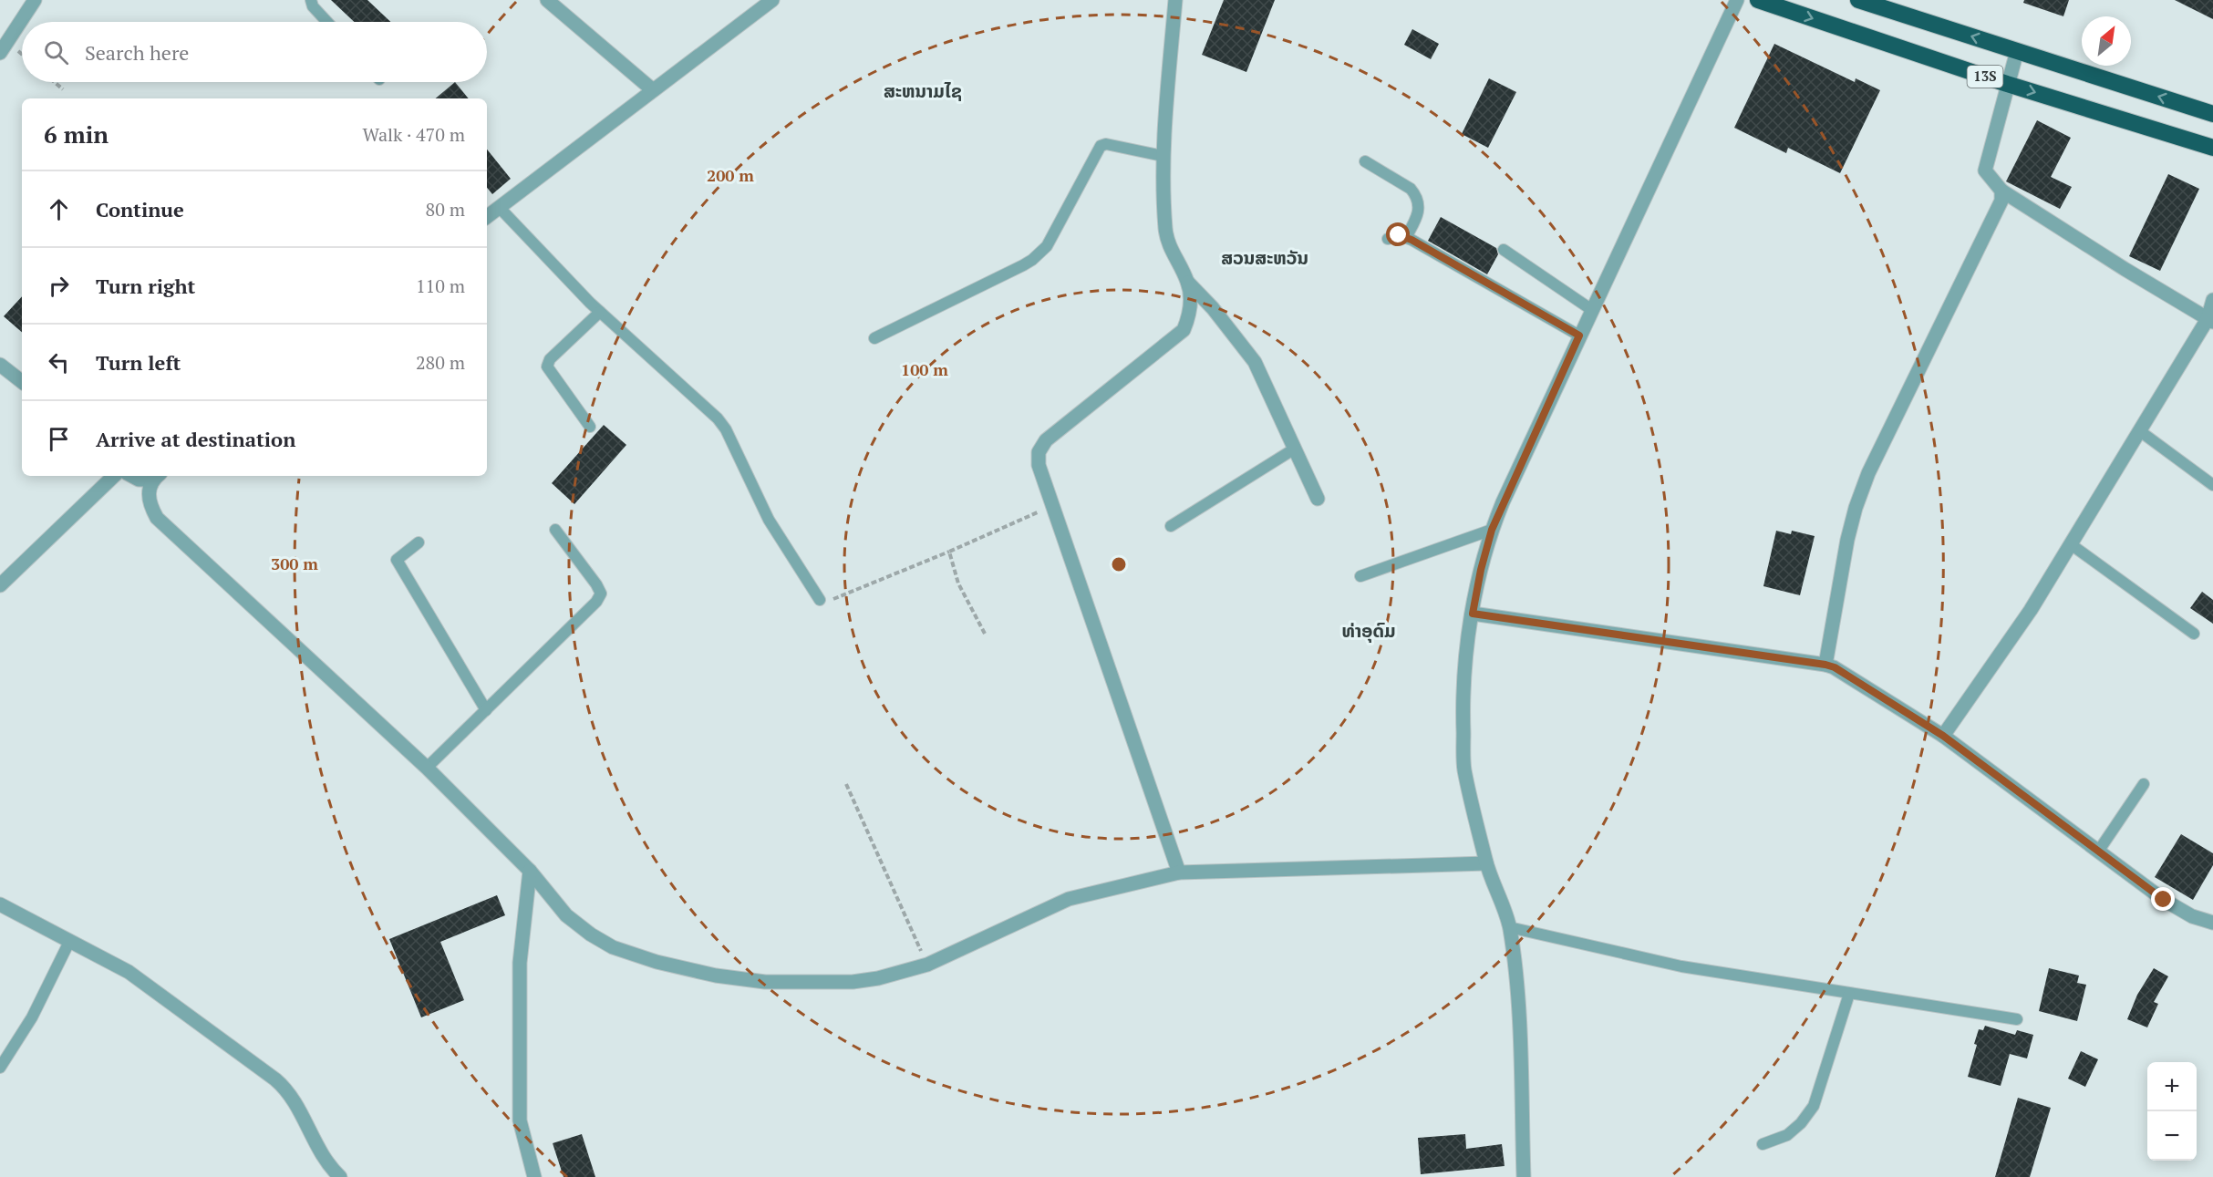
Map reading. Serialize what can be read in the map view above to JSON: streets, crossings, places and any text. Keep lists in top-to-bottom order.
{
  "streets": {
    "highway": ["13S"]
  },
  "districts": ["ສະຫນາມໄຊ", "ສວນສະຫວັນ", "ທ່າອຸດົມ"],
  "north": "top right",
  "page": {
    "search": "Search here",
    "heading": ["6 min", "Walk · 470 m"],
    "list": [
      ["Continue", "80 m"],
      ["Turn right", "110 m"],
      ["Turn left", "280 m"],
      "Arrive at destination"
    ],
    "map_buttons": ["+", "−"]
  },
  "rings": ["200 m", "100 m", "300 m"]
}
